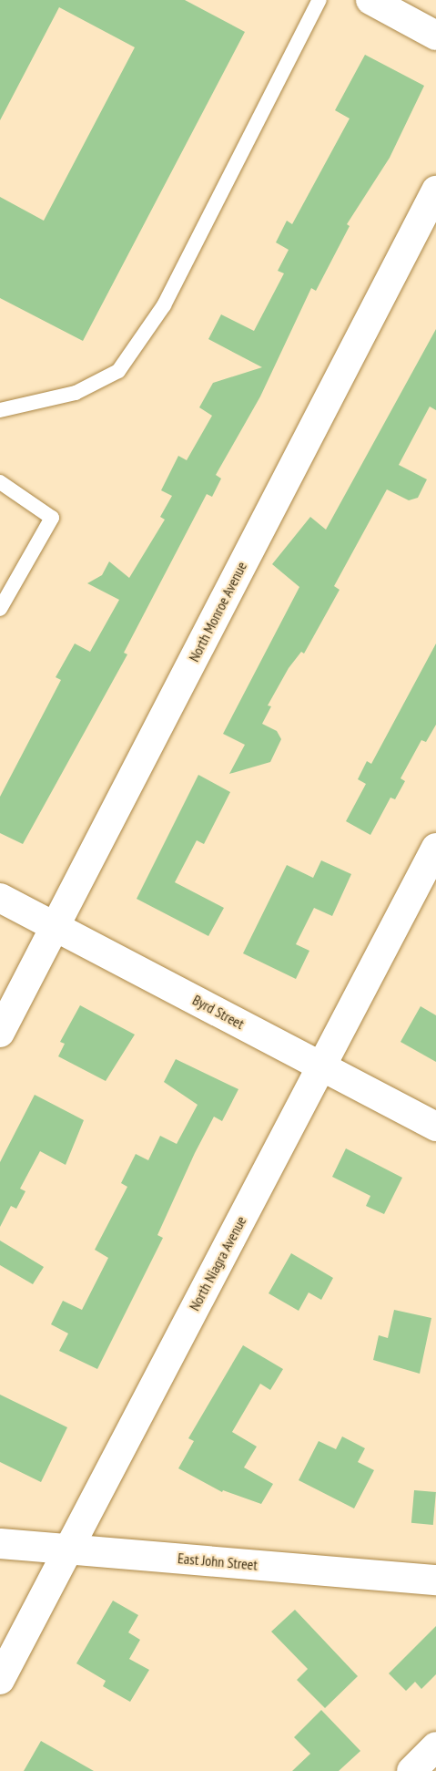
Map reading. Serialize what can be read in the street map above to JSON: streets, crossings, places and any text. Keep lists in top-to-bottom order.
{
  "streets": {
    "street": [
      "North Monroe Avenue",
      "Byrd Street",
      "North Niagra Avenue",
      "East John Street"
    ]
  },
  "crossings": [
    ["North Monroe Avenue", "Byrd Street"],
    ["Byrd Street", "North Niagra Avenue"],
    ["North Niagra Avenue", "East John Street"]
  ]
}
